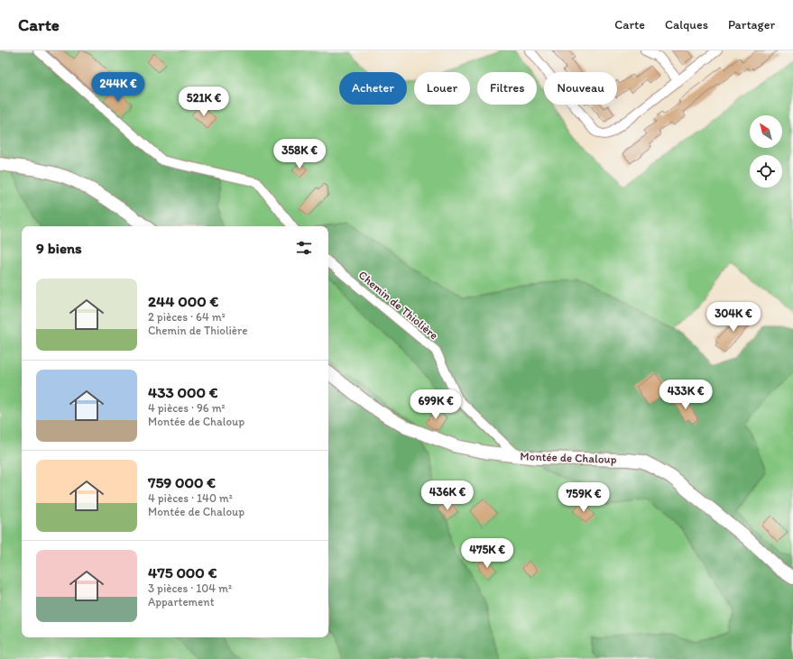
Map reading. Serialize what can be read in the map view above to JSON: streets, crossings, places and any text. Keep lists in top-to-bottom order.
{
  "streets": {
    "main road": ["Montée de Chaloup"],
    "street": ["Chemin de Thiolière"]
  },
  "crossings": [
    ["Chemin de Thiolière", "Montée de Chaloup"]
  ],
  "north": "top left",
  "page": {
    "header": "Carte",
    "nav": ["Carte", "Calques", "Partager"],
    "price": [
      "244K €",
      "521K €",
      "358K €",
      "304K €",
      "433K €",
      "699K €",
      "436K €",
      "759K €",
      "475K €"
    ],
    "chip": [
      "Acheter",
      "Louer",
      "Filtres",
      "Nouveau"
    ],
    "heading": "9 biens",
    "list": [
      {
        "name": "244 000 €",
        "note": "2 pièces · 64 m² · Chemin de Thiolière"
      },
      {
        "name": "433 000 €",
        "note": "4 pièces · 96 m² · Montée de Chaloup"
      },
      {
        "name": "759 000 €",
        "note": "4 pièces · 140 m² · Montée de Chaloup"
      },
      {
        "name": "475 000 €",
        "note": "3 pièces · 104 m² · Appartement"
      }
    ]
  }
}
